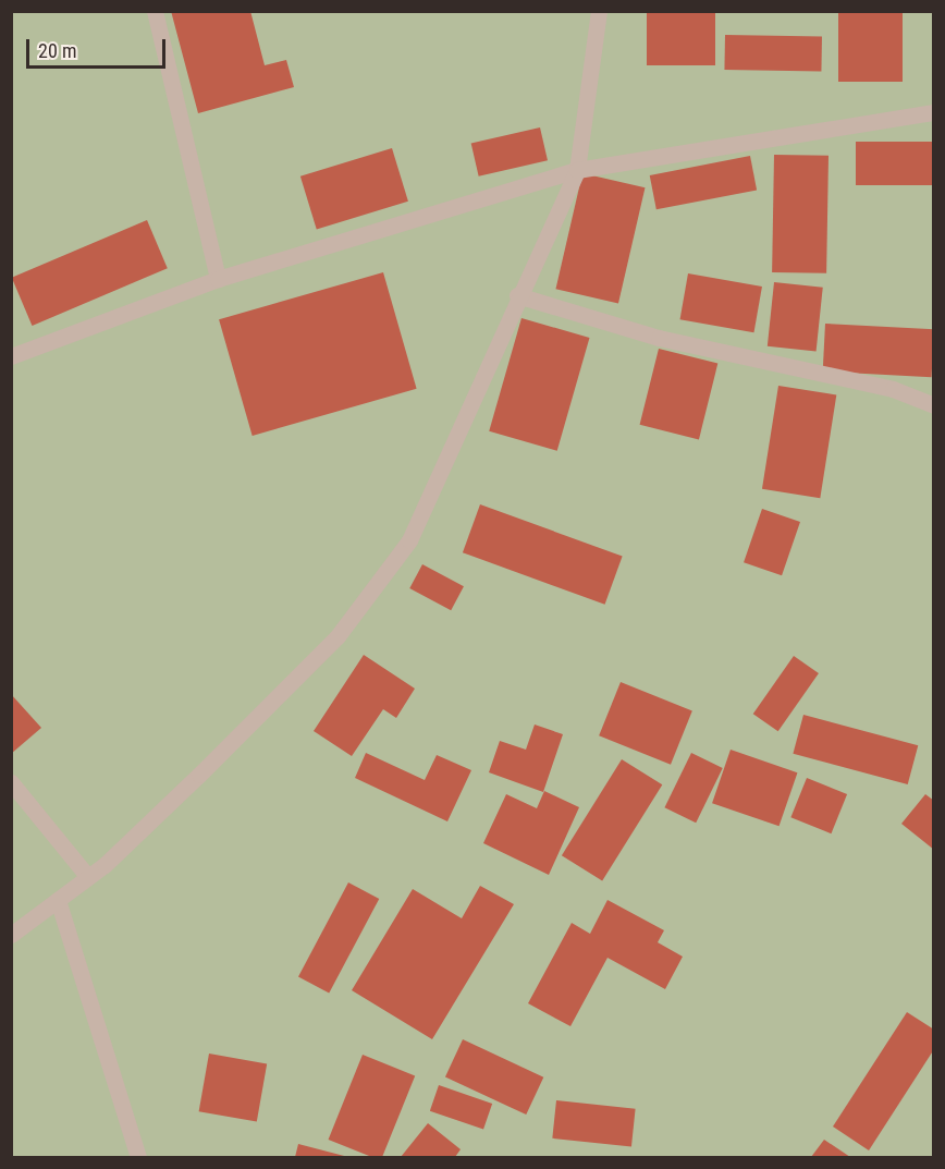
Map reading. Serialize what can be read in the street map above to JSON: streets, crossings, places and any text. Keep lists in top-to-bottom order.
{
  "scale_bar": "20 m"
}
